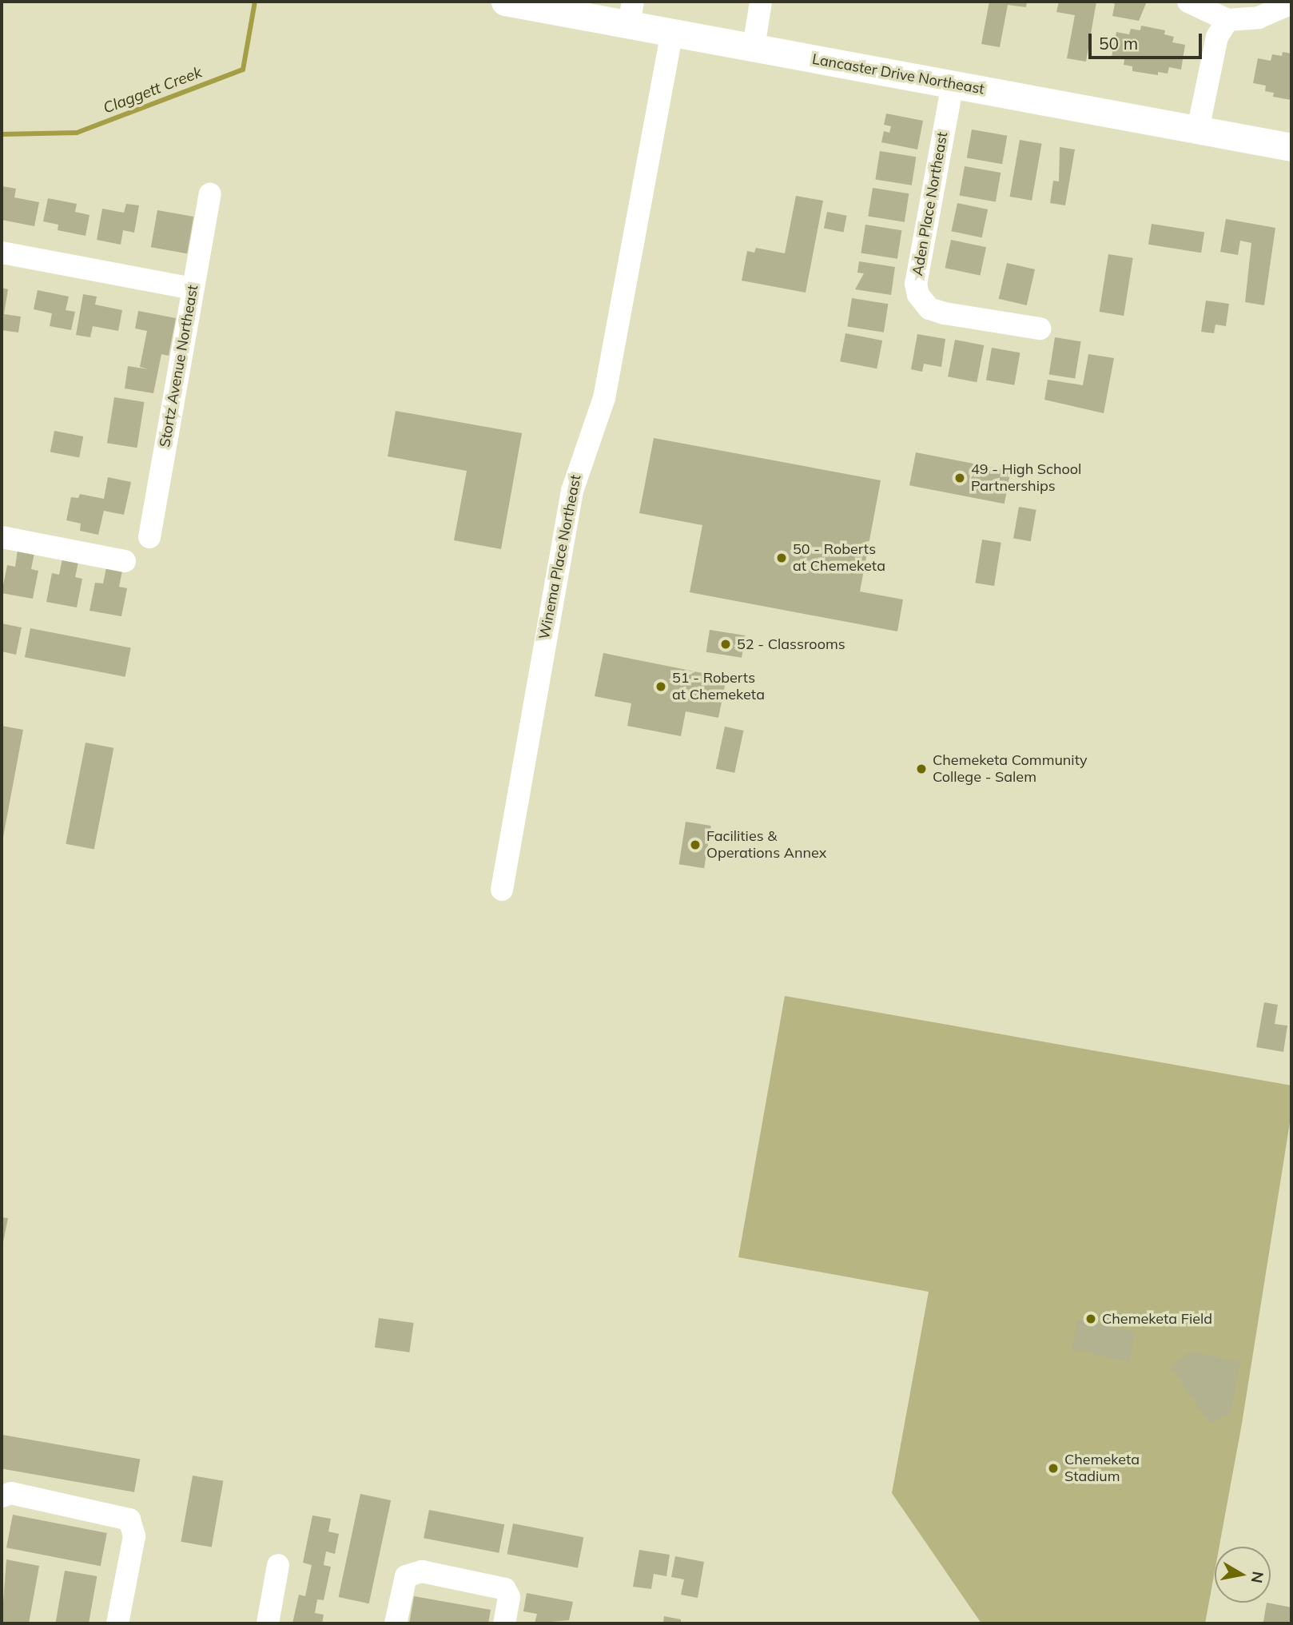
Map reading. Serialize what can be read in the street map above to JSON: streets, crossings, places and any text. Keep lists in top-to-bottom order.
{
  "streets": {
    "main road": ["Lancaster Drive Northeast"],
    "street": ["Aden Place Northeast", "Stortz Avenue Northeast", "Winema Place Northeast"]
  },
  "crossings": [
    ["Lancaster Drive Northeast", "Aden Place Northeast"],
    ["Lancaster Drive Northeast", "Winema Place Northeast"]
  ],
  "water": ["Claggett Creek"],
  "places": [
    "49 - High School Partnerships",
    "50 - Roberts at Chemeketa",
    "52 - Classrooms",
    "51 - Roberts at Chemeketa",
    "Chemeketa Community College - Salem",
    "Facilities & Operations Annex",
    "Chemeketa Field",
    "Chemeketa Stadium"
  ],
  "scale_bar": "50 m",
  "north": "right"
}
